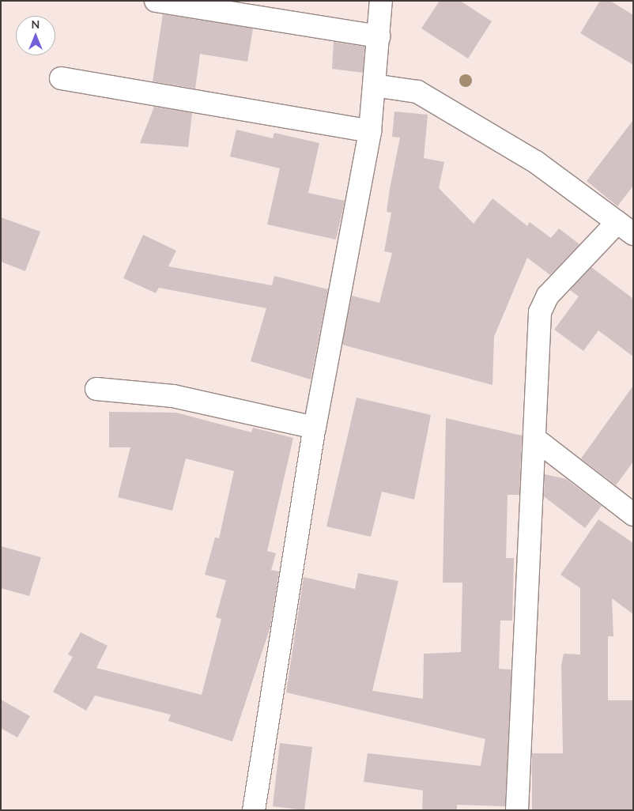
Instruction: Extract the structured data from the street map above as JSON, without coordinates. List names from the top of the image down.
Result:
{
  "north": "top"
}
